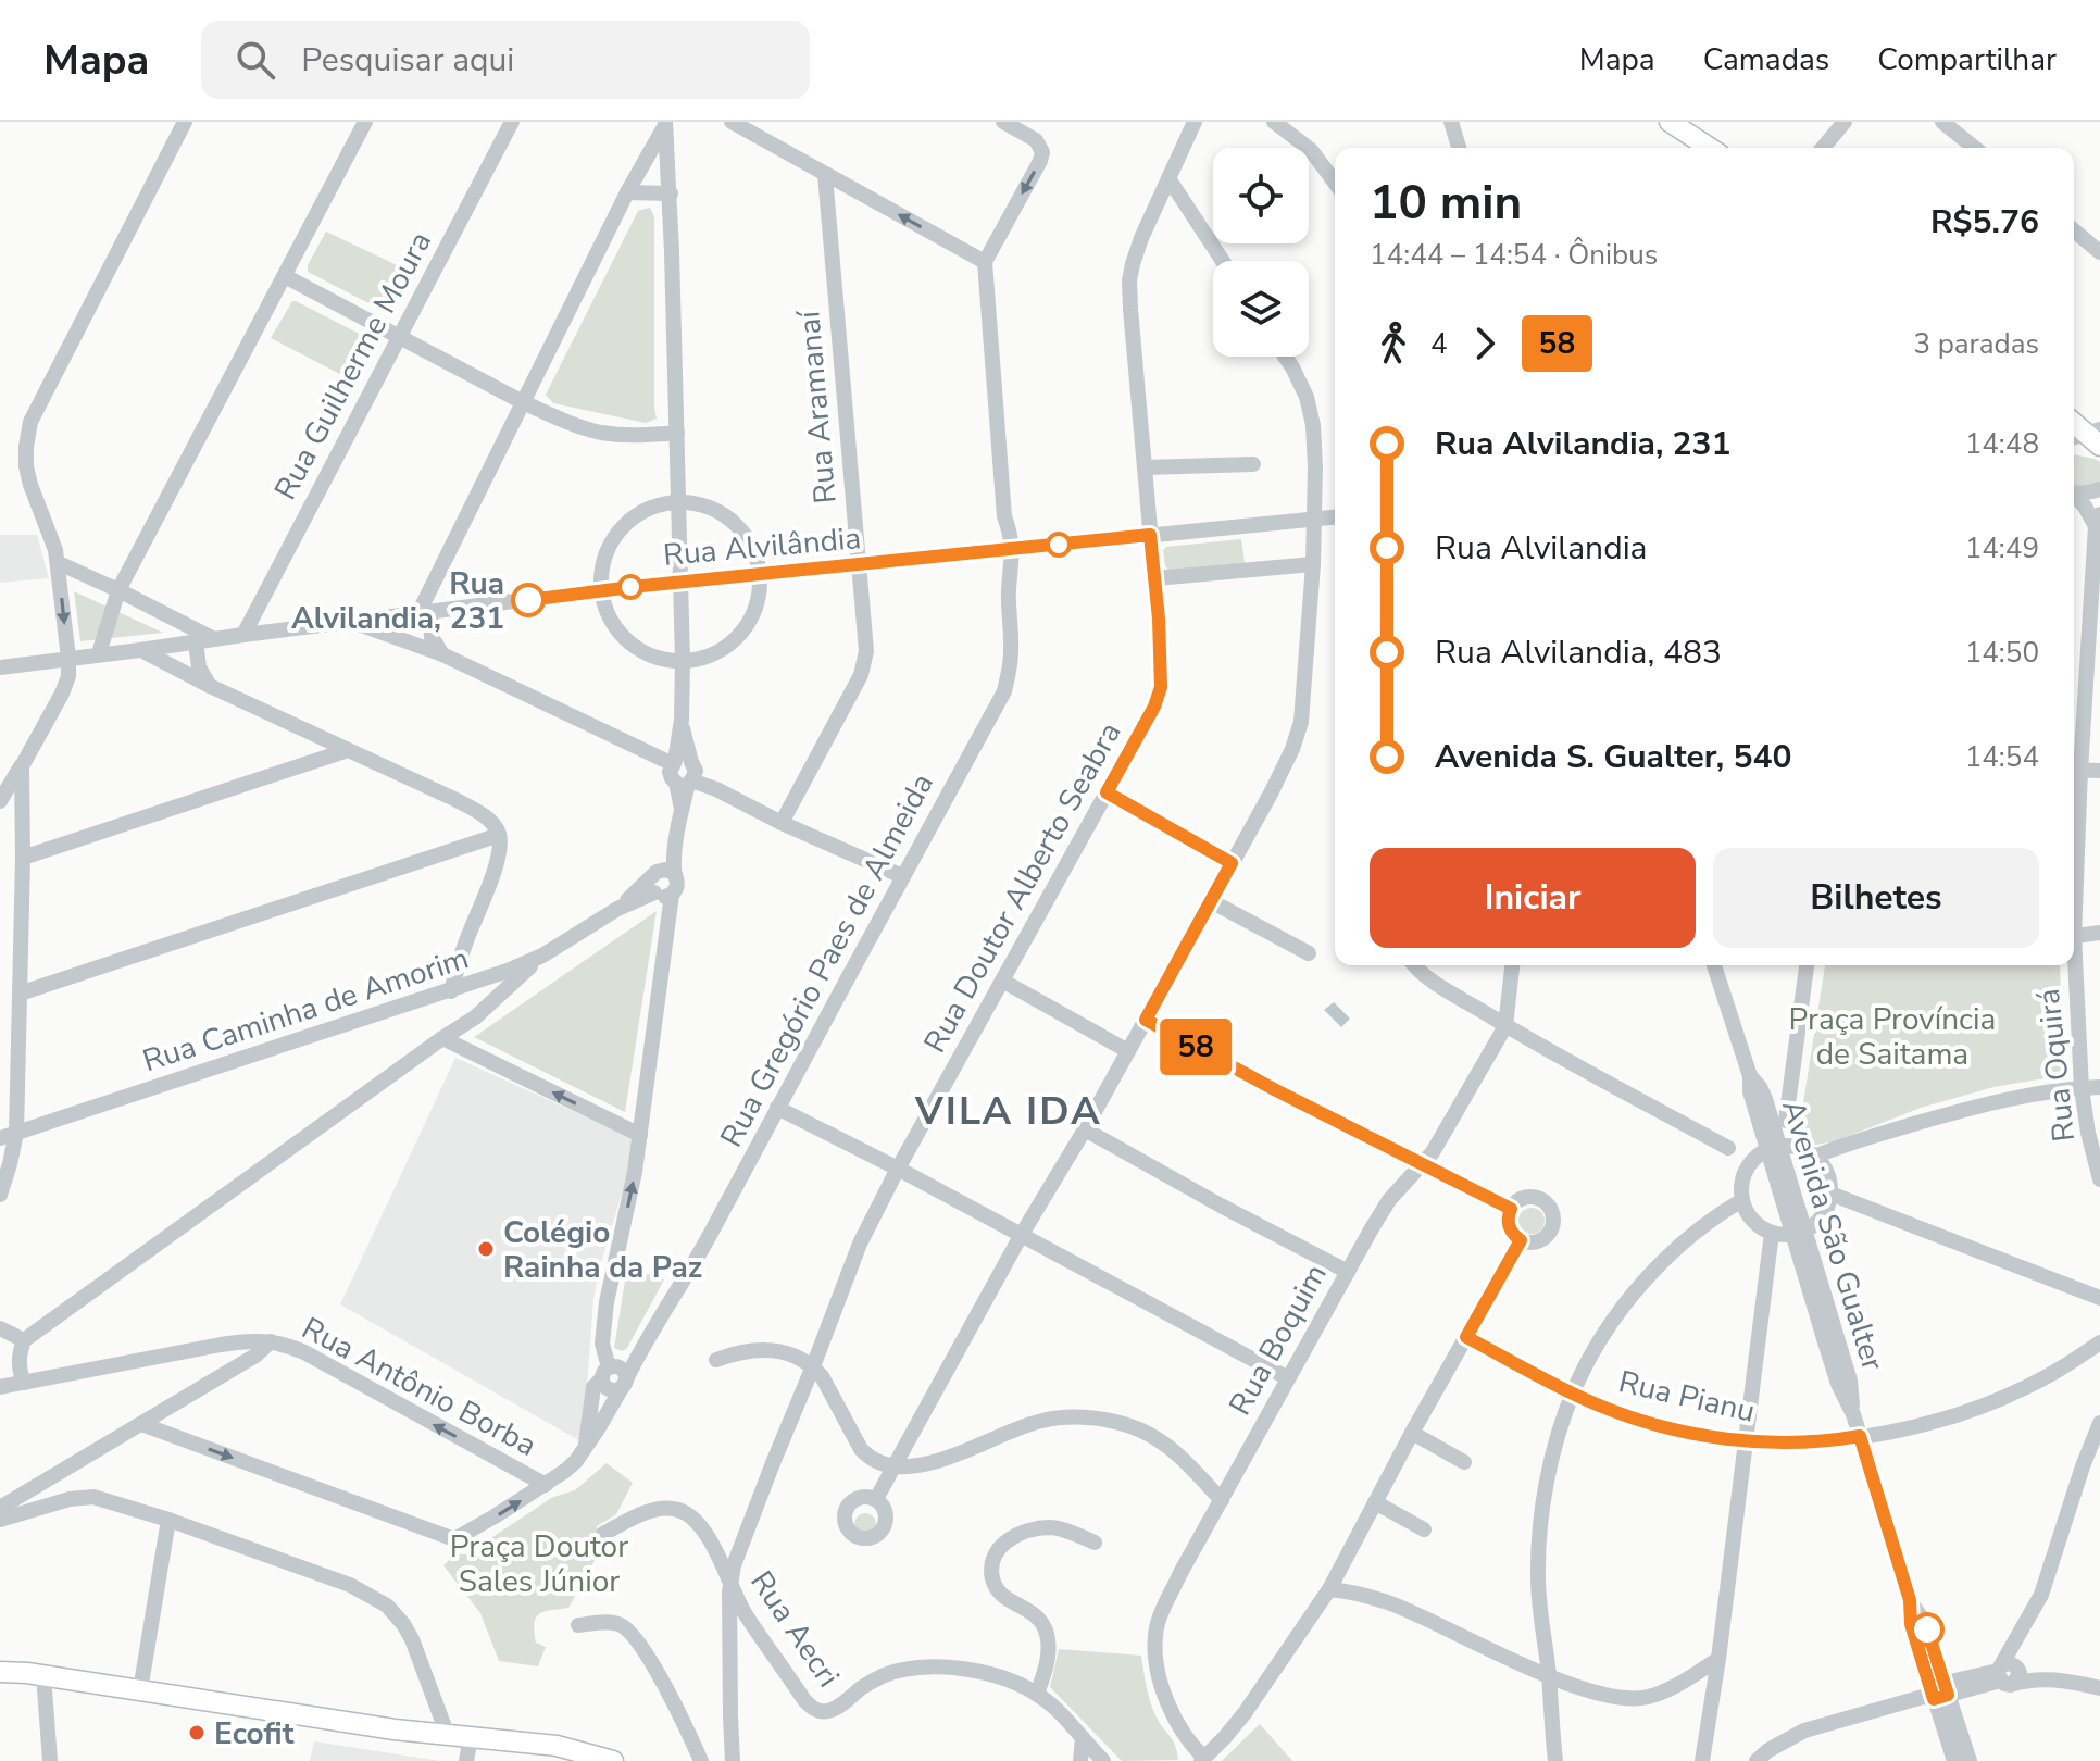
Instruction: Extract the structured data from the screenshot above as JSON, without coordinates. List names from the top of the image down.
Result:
{
  "streets": {
    "street": [
      "Rua Guilherme Moura",
      "Rua Aramanaí",
      "Rua Alvilândia",
      "Rua Doutor Alberto Seabra",
      "Rua Gregório Paes de Almeida",
      "Rua Caminha de Amorim",
      "Rua Oquirá",
      "Avenida São Gualter",
      "Rua Boquim",
      "Rua Antônio Borba",
      "Rua Pianu",
      "Rua Aecri"
    ]
  },
  "crossings": [
    ["Rua Guilherme Moura", "Rua Alvilândia"],
    ["Rua Aramanaí", "Rua Alvilândia"],
    ["Rua Alvilândia", "Rua Doutor Alberto Seabra"],
    ["Rua Alvilândia", "Rua Gregório Paes de Almeida"],
    ["Rua Alvilândia", "Rua Caminha de Amorim"],
    ["Rua Doutor Alberto Seabra", "Rua Aecri"],
    ["Rua Gregório Paes de Almeida", "Rua Antônio Borba"],
    ["Avenida São Gualter", "Rua Pianu"]
  ],
  "one_way": ["Rua Antônio Borba"],
  "districts": ["VILA IDA"],
  "parks": ["Praça Província de Saitama", "Praça Doutor Sales Júnior"],
  "places": ["Rua Alvilandia, 231", "Colégio Rainha da Paz", "Ecofit"],
  "lines": ["bus line 58"],
  "page": {
    "header": "Mapa",
    "search": "Pesquisar aqui",
    "nav": ["Mapa", "Camadas", "Compartilhar"],
    "on_map": "58",
    "heading": ["10 min", "14:44 – 14:54 · Ônibus", "R$5.76"],
    "legs": ["4", "58", "3 paradas"],
    "list": [
      {
        "name": "Rua Alvilandia, 231",
        "value": "14:48"
      },
      {
        "name": "Rua Alvilandia",
        "value": "14:49"
      },
      {
        "name": "Rua Alvilandia, 483",
        "value": "14:50"
      },
      {
        "name": "Avenida S. Gualter, 540",
        "value": "14:54"
      }
    ],
    "buttons": ["Iniciar", "Bilhetes"]
  }
}
